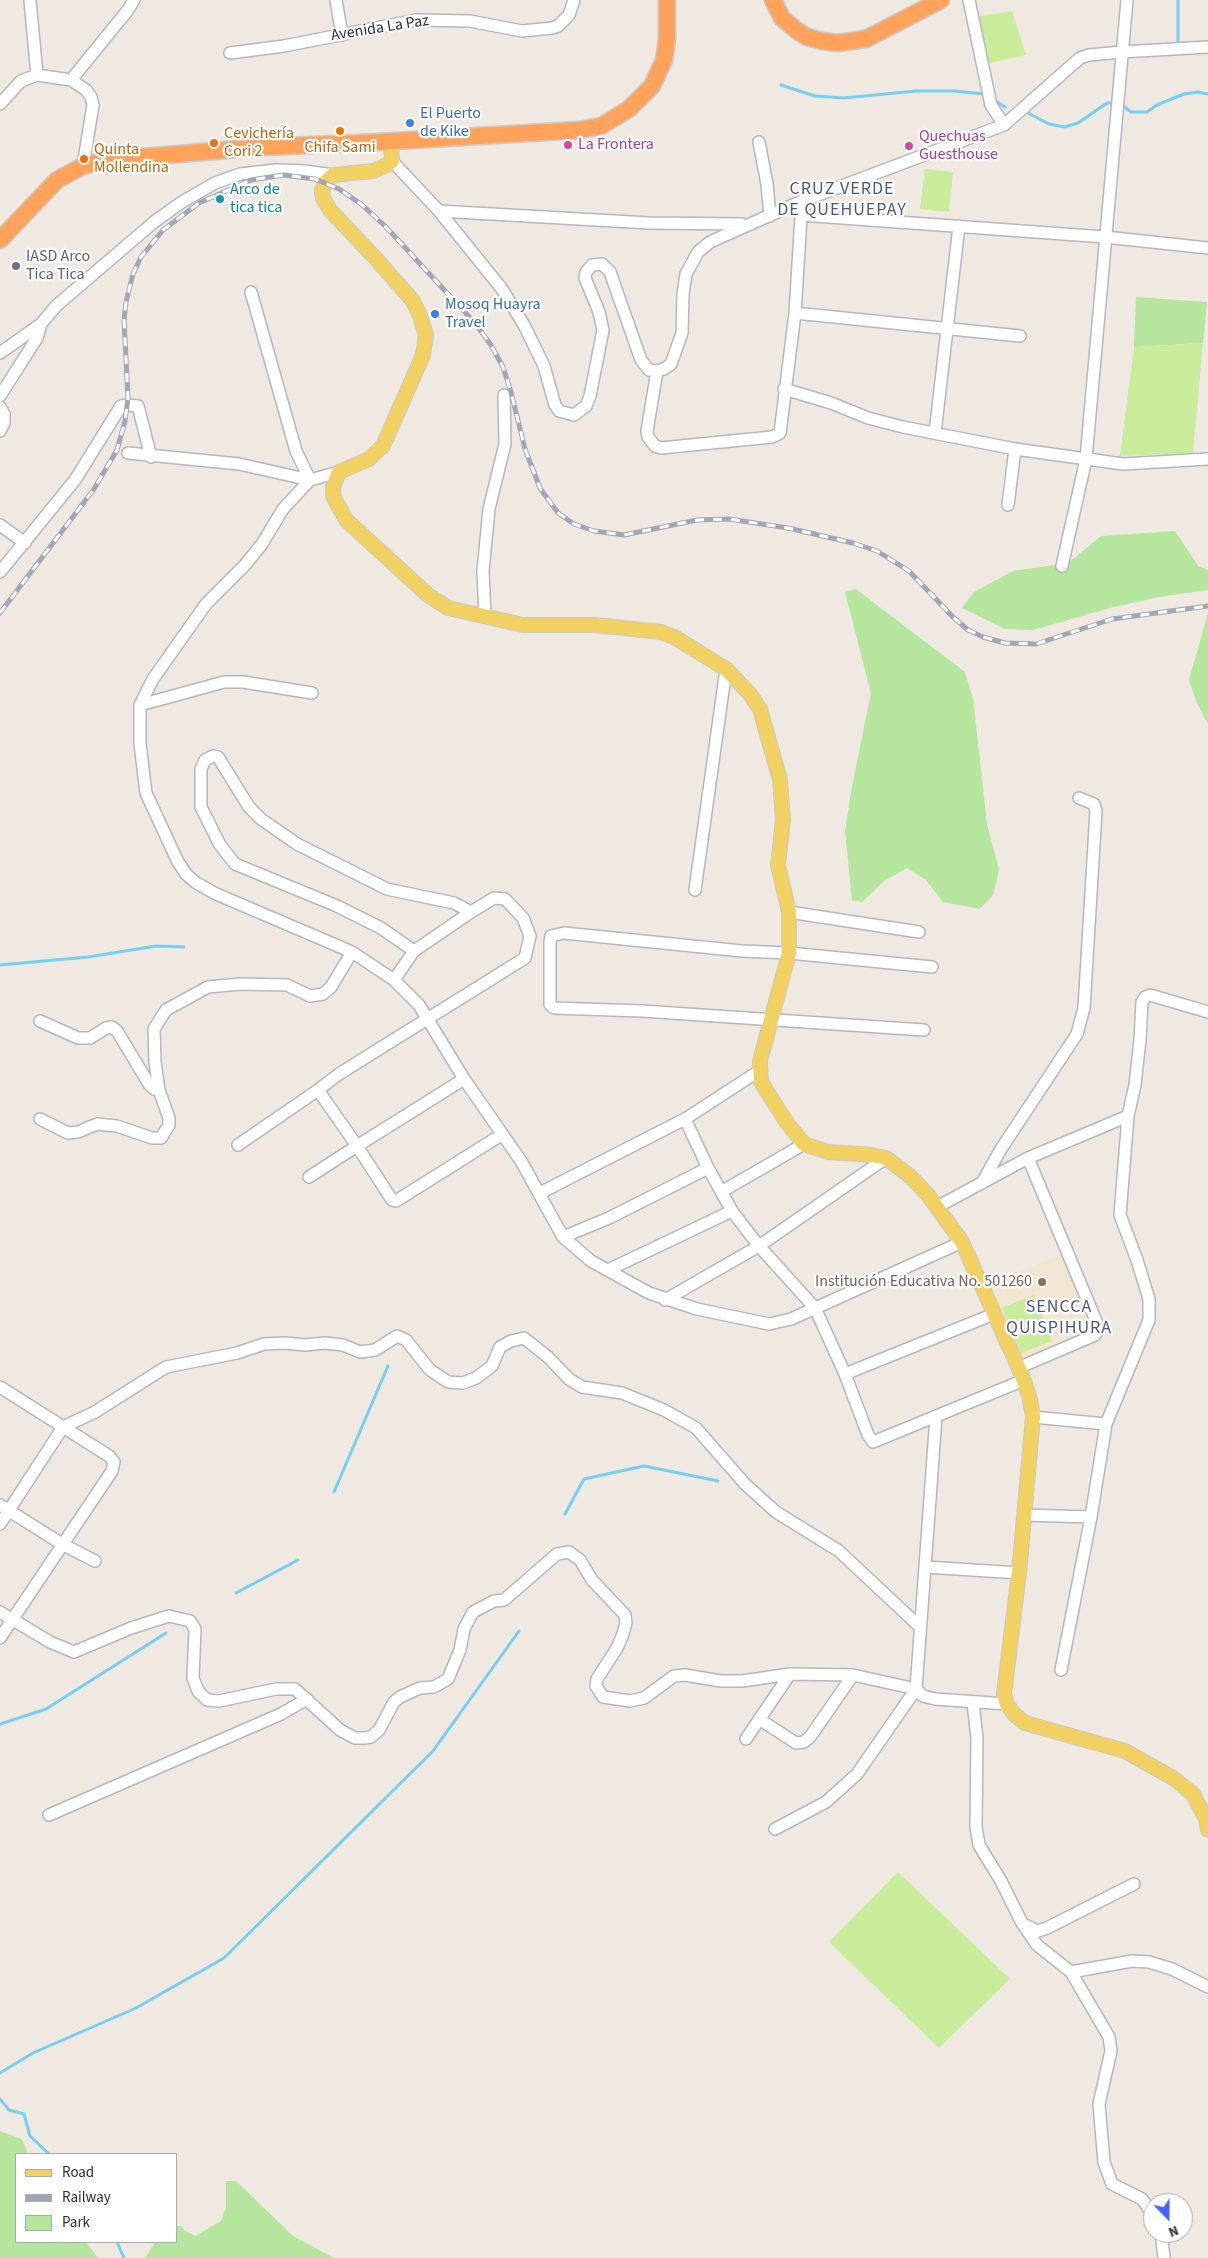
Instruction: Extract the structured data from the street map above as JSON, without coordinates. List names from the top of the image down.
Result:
{
  "streets": {
    "street": ["Avenida La Paz"]
  },
  "districts": ["CRUZ VERDE DE QUEHUEPAY", "SENCCA QUISPIHURA"],
  "places": [
    "El Puerto de Kike",
    "Chifa Sami",
    "Cevichería Cori 2",
    "La Frontera",
    "Quechuas Guesthouse",
    "Quinta Mollendina",
    "Arco de tica tica",
    "IASD Arco Tica Tica",
    "Mosoq Huayra Travel",
    "Institución Educativa No. 501260"
  ],
  "legend": ["Road", "Railway", "Park"],
  "north": "bottom"
}
